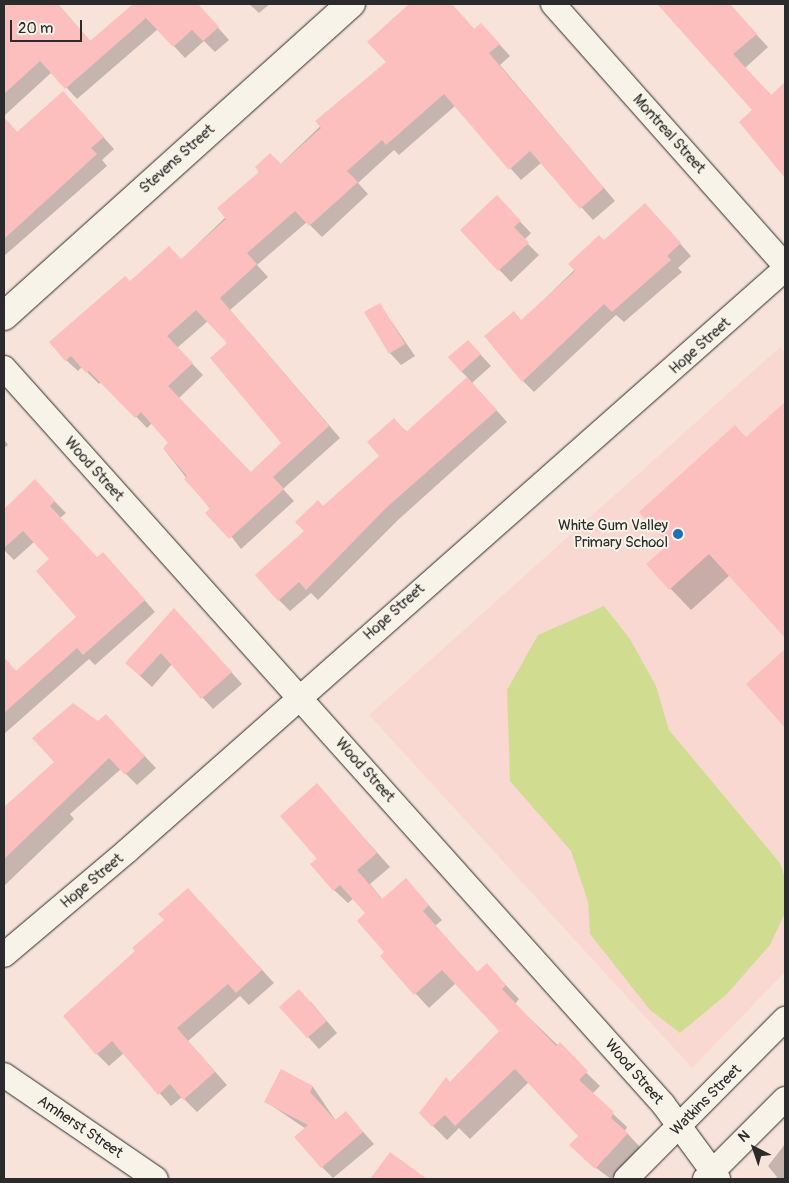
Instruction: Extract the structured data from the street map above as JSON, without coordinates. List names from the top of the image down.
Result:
{
  "streets": {
    "street": [
      "Montreal Street",
      "Stevens Street",
      "Hope Street",
      "Wood Street",
      "Watkins Street",
      "Amherst Street"
    ]
  },
  "crossings": [
    ["Hope Street", "Wood Street"],
    ["Wood Street", "Watkins Street"]
  ],
  "places": ["White Gum Valley Primary School"],
  "scale_bar": "20 m",
  "north": "top left"
}
